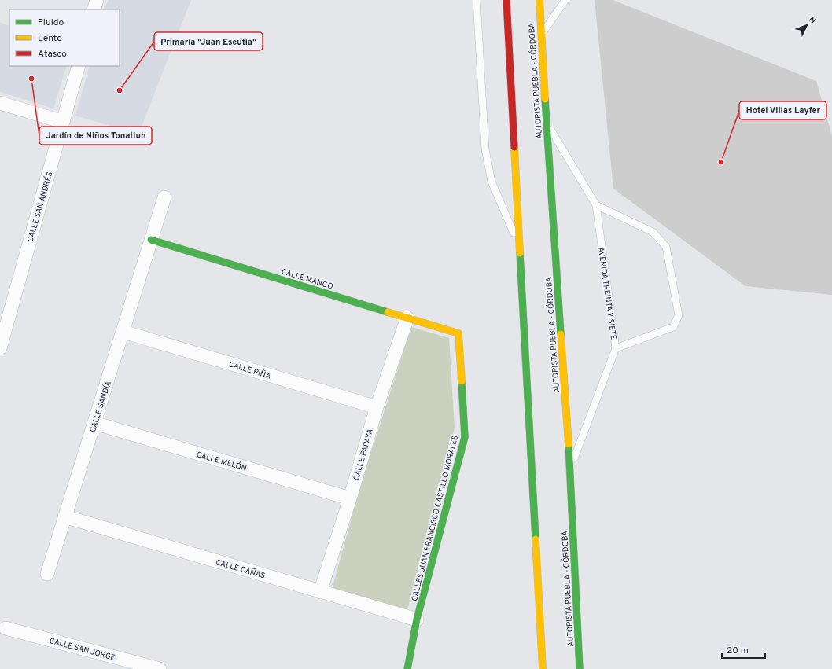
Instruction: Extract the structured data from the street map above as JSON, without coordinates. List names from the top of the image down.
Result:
{
  "streets": {
    "main road": ["AUTOPISTA PUEBLA - CÓRDOBA", "CALLE MANGO", "CALLES JUAN FRANCISCO CASTILLO MORALES"],
    "street": [
      "CALLE SAN ANDRÉS",
      "CALLE PIÑA",
      "CALLE SANDÍA",
      "CALLE PAPAYA",
      "CALLE MELÓN",
      "CALLE CAÑAS",
      "CALLE SAN JORGE"
    ],
    "lane": ["AVENIDA TREINTA Y SIETE"]
  },
  "crossings": [
    ["AUTOPISTA PUEBLA - CÓRDOBA", "AVENIDA TREINTA Y SIETE"],
    ["CALLE MANGO", "CALLE SANDÍA"],
    ["CALLE MANGO", "CALLE PAPAYA"],
    ["CALLE MANGO", "CALLES JUAN FRANCISCO CASTILLO MORALES"],
    ["CALLE PIÑA", "CALLE SANDÍA"],
    ["CALLE PIÑA", "CALLE PAPAYA"],
    ["CALLE SANDÍA", "CALLE MELÓN"],
    ["CALLE SANDÍA", "CALLE CAÑAS"],
    ["CALLE PAPAYA", "CALLE MELÓN"],
    ["CALLE PAPAYA", "CALLE CAÑAS"],
    ["CALLES JUAN FRANCISCO CASTILLO MORALES", "CALLE CAÑAS"]
  ],
  "places": ["Jardín de Niños Tonatiuh", "Primaria \"Juan Escutia\"", "Hotel Villas Layfer"],
  "legend": ["Fluido", "Lento", "Atasco"],
  "scale_bar": "20 m",
  "north": "top right"
}
